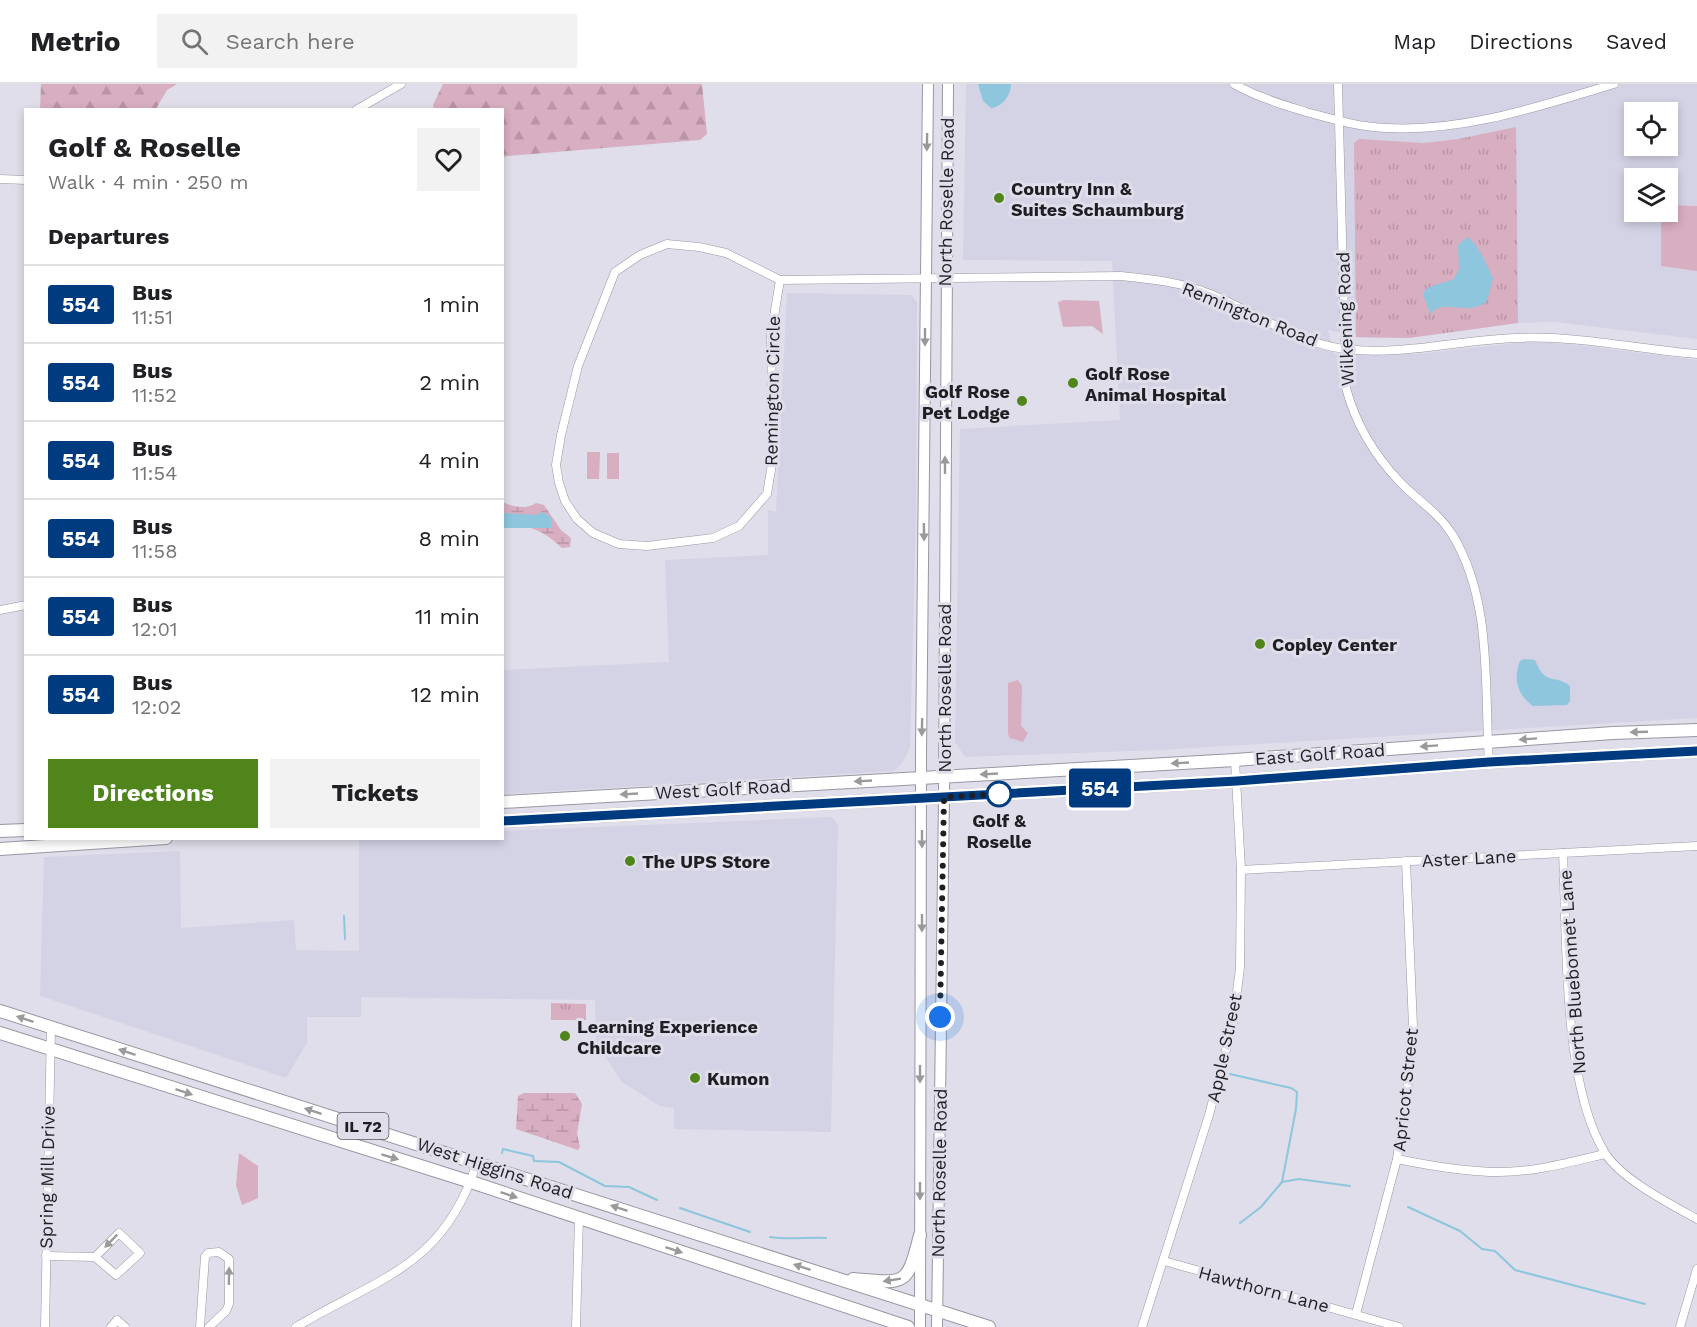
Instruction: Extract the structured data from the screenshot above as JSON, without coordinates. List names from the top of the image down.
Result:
{
  "streets": {
    "main road": [
      "North Roselle Road",
      "East Golf Road",
      "West Golf Road",
      "IL 72",
      "West Higgins Road"
    ],
    "street": [
      "Remington Road",
      "Wilkening Road",
      "Remington Circle",
      "Aster Lane",
      "North Bluebonnet Lane",
      "Apple Street",
      "Apricot Street",
      "Spring Mill Drive",
      "Hawthorn Lane"
    ]
  },
  "crossings": [
    ["North Roselle Road", "Remington Road"],
    ["North Roselle Road", "Remington Circle"],
    ["North Roselle Road", "East Golf Road"],
    ["North Roselle Road", "West Golf Road"],
    ["North Roselle Road", "West Higgins Road"],
    ["Remington Road", "Wilkening Road"],
    ["Remington Road", "Remington Circle"],
    ["Wilkening Road", "East Golf Road"],
    ["East Golf Road", "West Golf Road"],
    ["East Golf Road", "Apple Street"],
    ["Aster Lane", "North Bluebonnet Lane"],
    ["Aster Lane", "Apple Street"],
    ["Aster Lane", "Apricot Street"],
    ["Apple Street", "Hawthorn Lane"],
    ["Apricot Street", "Hawthorn Lane"],
    ["West Higgins Road", "Spring Mill Drive"]
  ],
  "places": [
    "Country Inn & Suites Schaumburg",
    "Golf Rose Animal Hospital",
    "Golf Rose Pet Lodge",
    "Copley Center",
    "Golf & Roselle",
    "The UPS Store",
    "Learning Experience Childcare",
    "Kumon"
  ],
  "lines": ["bus line 554"],
  "page": {
    "header": "Metrio",
    "search": "Search here",
    "nav": ["Map", "Directions", "Saved"],
    "on_map": "554",
    "heading": [
      ["Golf & Roselle", "Walk · 4 min · 250 m"],
      "Departures"
    ],
    "list": [
      {
        "mark": "554",
        "name": "Bus",
        "note": "11:51",
        "value": "1 min"
      },
      {
        "mark": "554",
        "name": "Bus",
        "note": "11:52",
        "value": "2 min"
      },
      {
        "mark": "554",
        "name": "Bus",
        "note": "11:54",
        "value": "4 min"
      },
      {
        "mark": "554",
        "name": "Bus",
        "note": "11:58",
        "value": "8 min"
      },
      {
        "mark": "554",
        "name": "Bus",
        "note": "12:01",
        "value": "11 min"
      },
      {
        "mark": "554",
        "name": "Bus",
        "note": "12:02",
        "value": "12 min"
      }
    ],
    "buttons": ["Directions", "Tickets"]
  }
}
